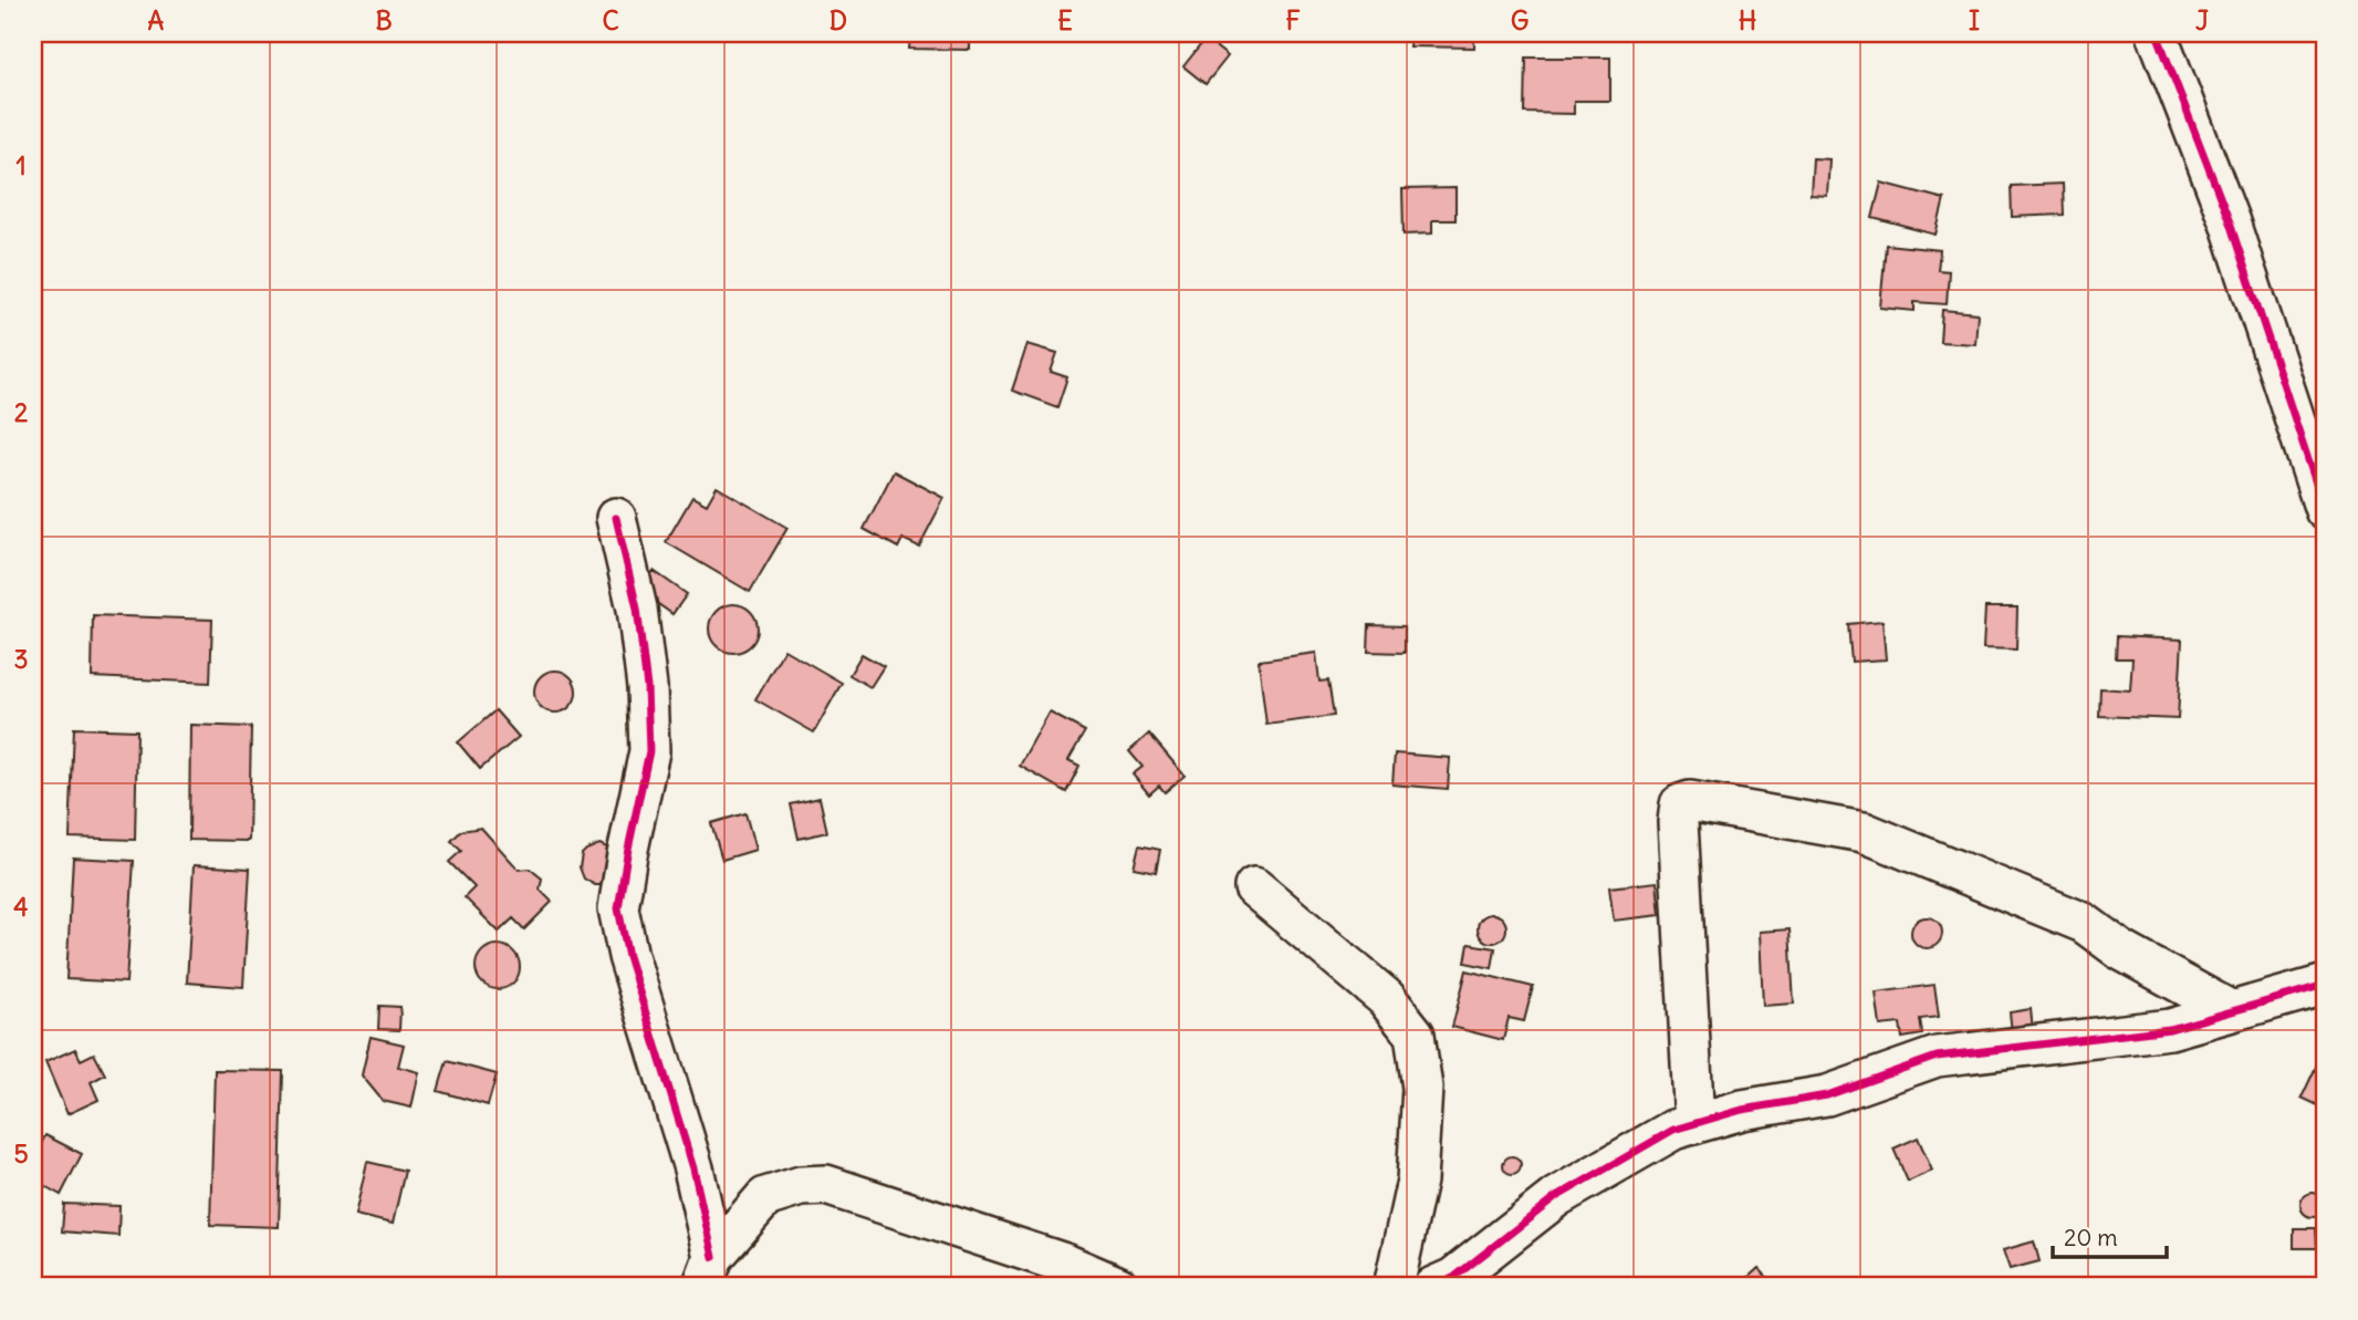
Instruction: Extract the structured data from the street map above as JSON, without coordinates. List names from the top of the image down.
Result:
{
  "scale_bar": "20 m",
  "grid": {
    "columns": [
      "A",
      "B",
      "C",
      "D",
      "E",
      "F",
      "G",
      "H",
      "I",
      "J"
    ],
    "rows": [
      "1",
      "2",
      "3",
      "4",
      "5"
    ]
  }
}
